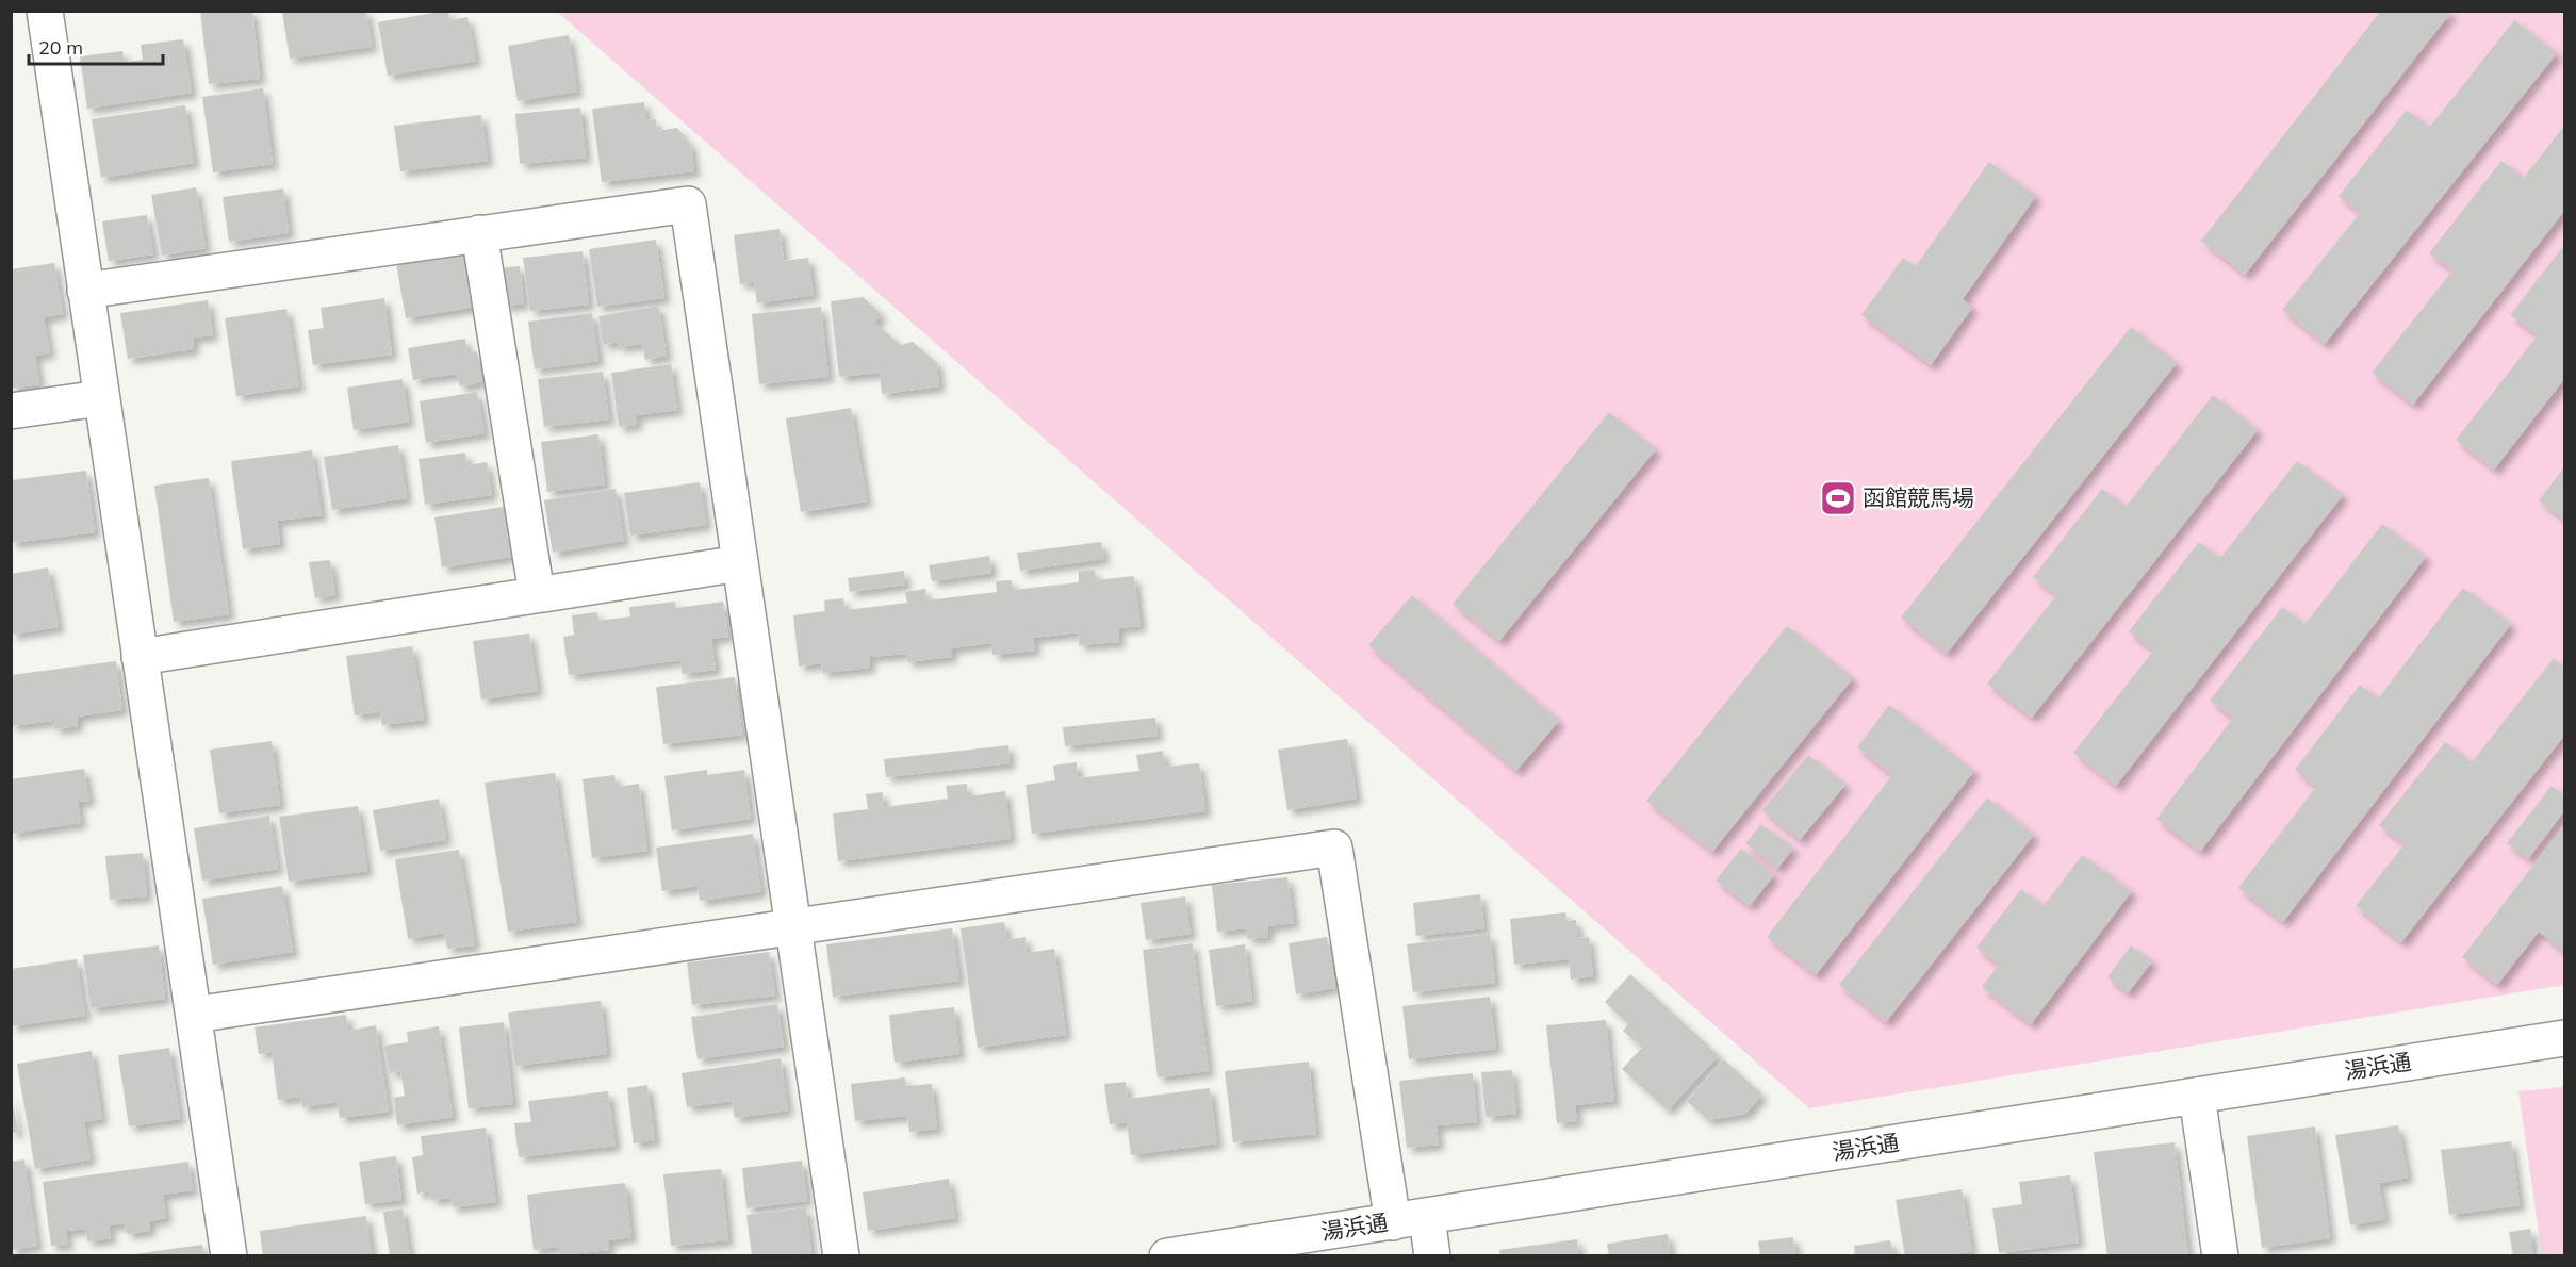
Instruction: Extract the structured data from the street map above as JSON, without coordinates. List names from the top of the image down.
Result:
{
  "streets": {
    "street": ["湯浜通"]
  },
  "places": {
    "sports": ["函館競馬場"]
  },
  "scale_bar": "20 m"
}
